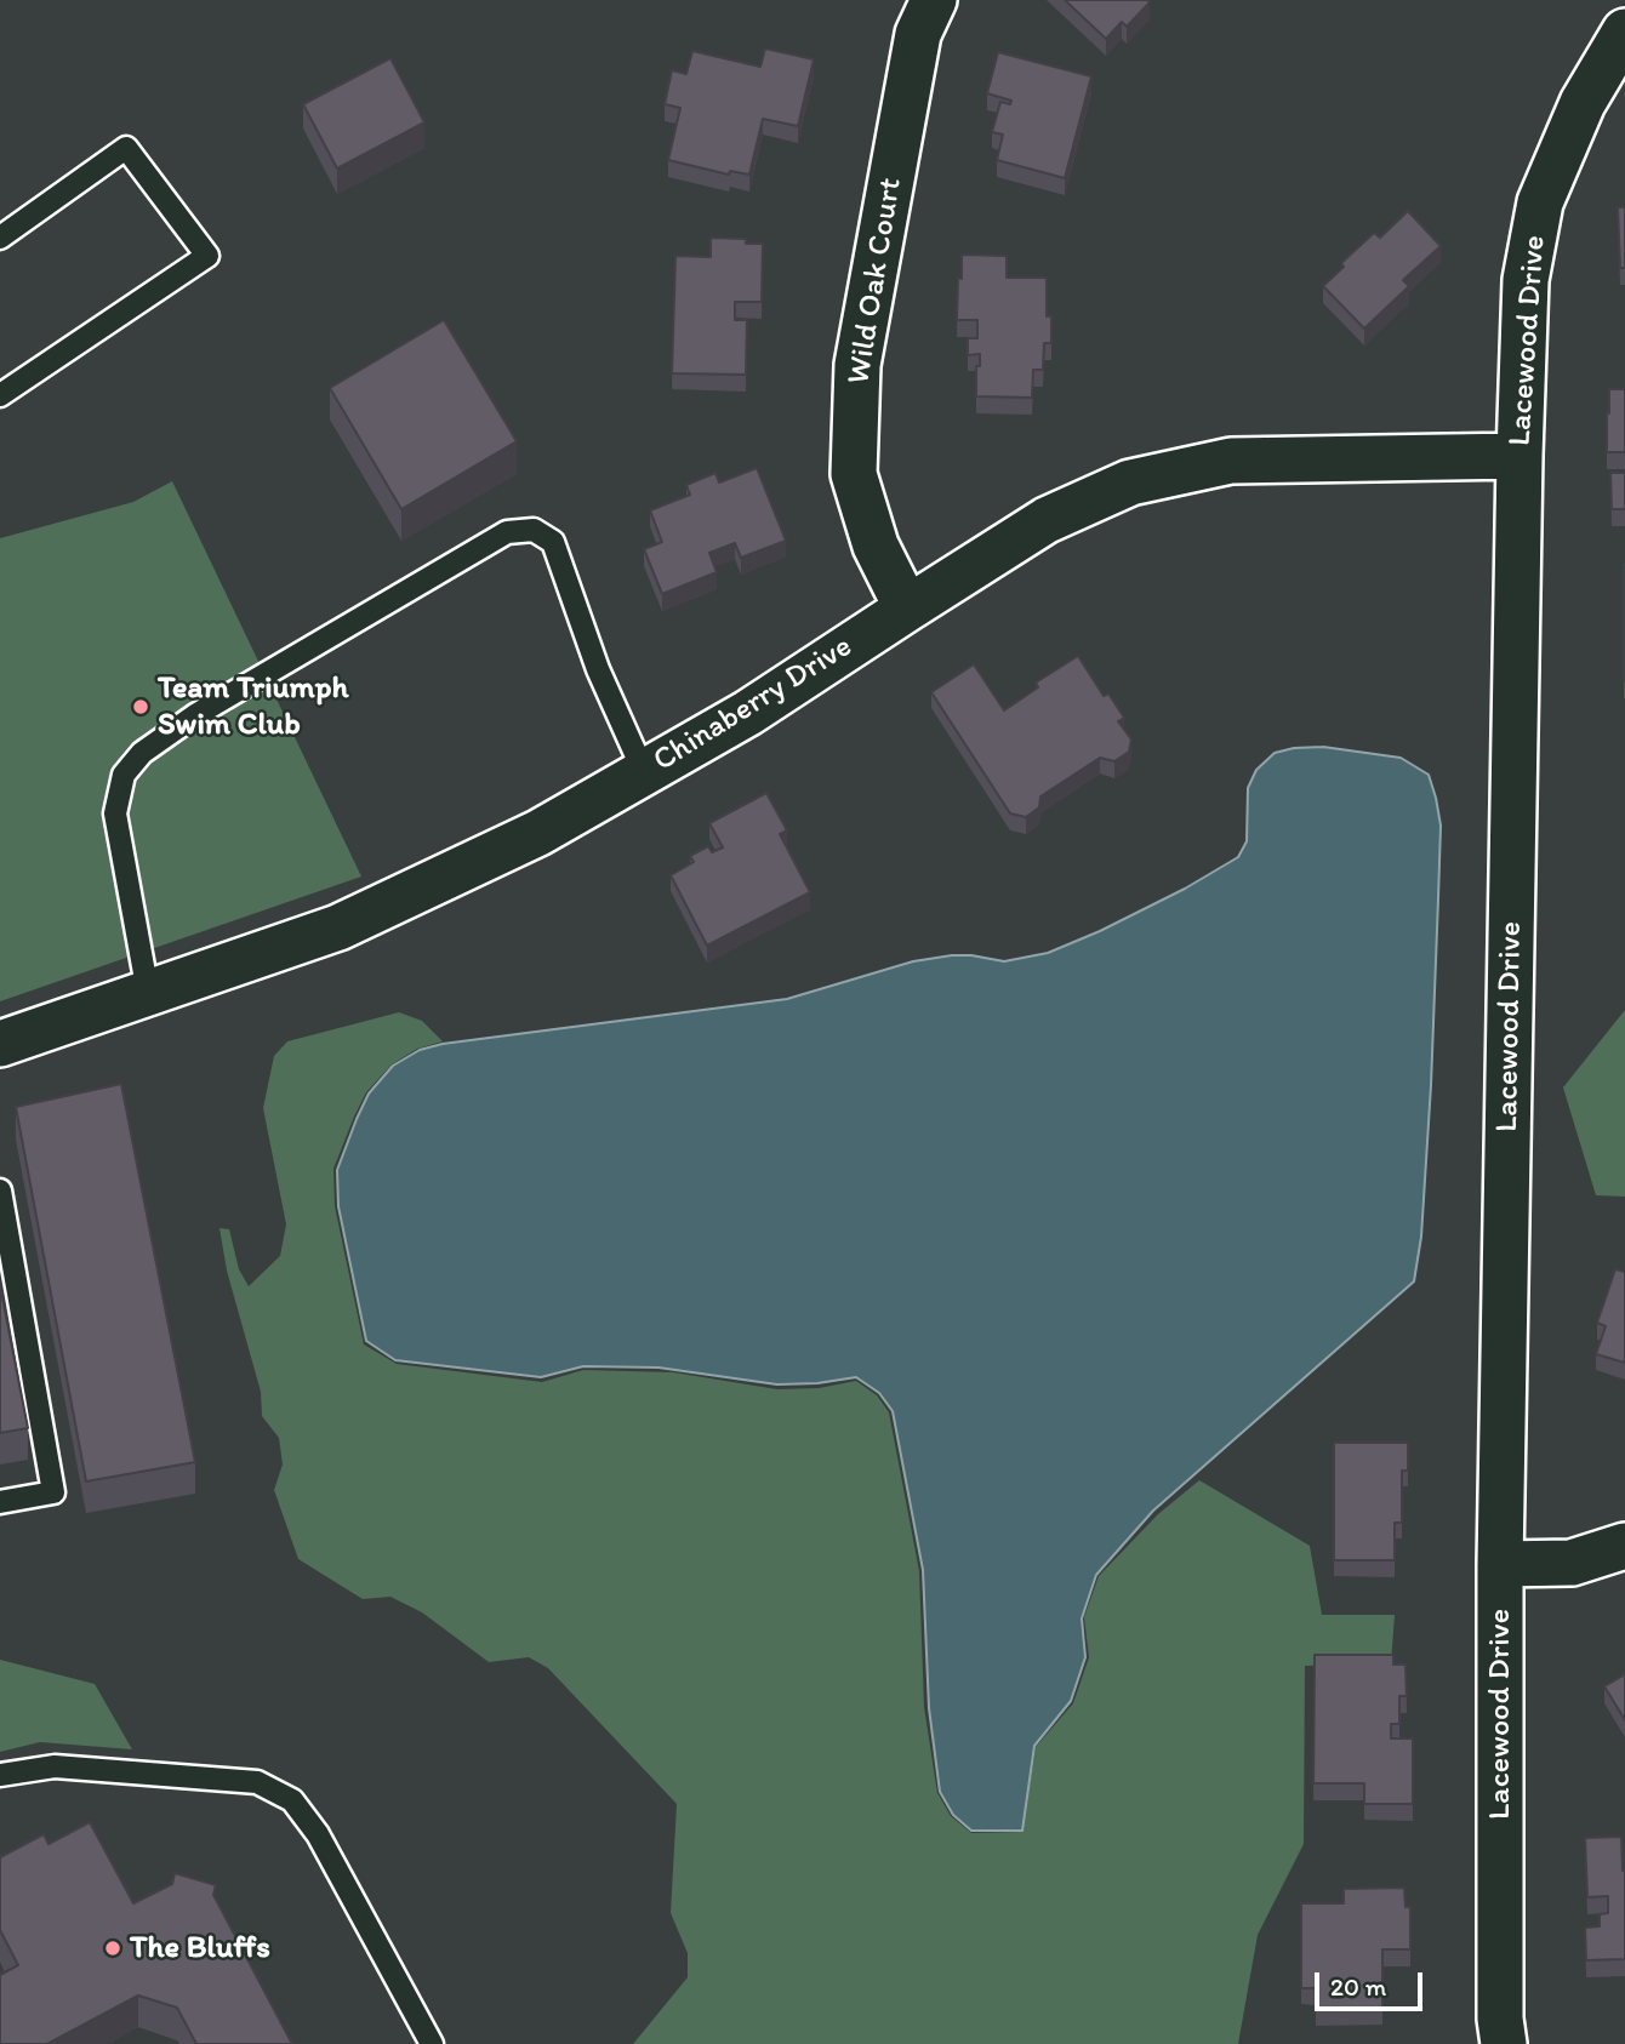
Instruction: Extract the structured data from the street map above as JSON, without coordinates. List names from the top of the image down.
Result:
{
  "streets": {
    "street": ["Wild Oak Court", "Lacewood Drive", "Chinaberry Drive"]
  },
  "crossings": [
    ["Wild Oak Court", "Chinaberry Drive"],
    ["Lacewood Drive", "Chinaberry Drive"]
  ],
  "places": ["Team Triumph Swim Club", "The Bluffs"],
  "scale_bar": "20 m"
}
